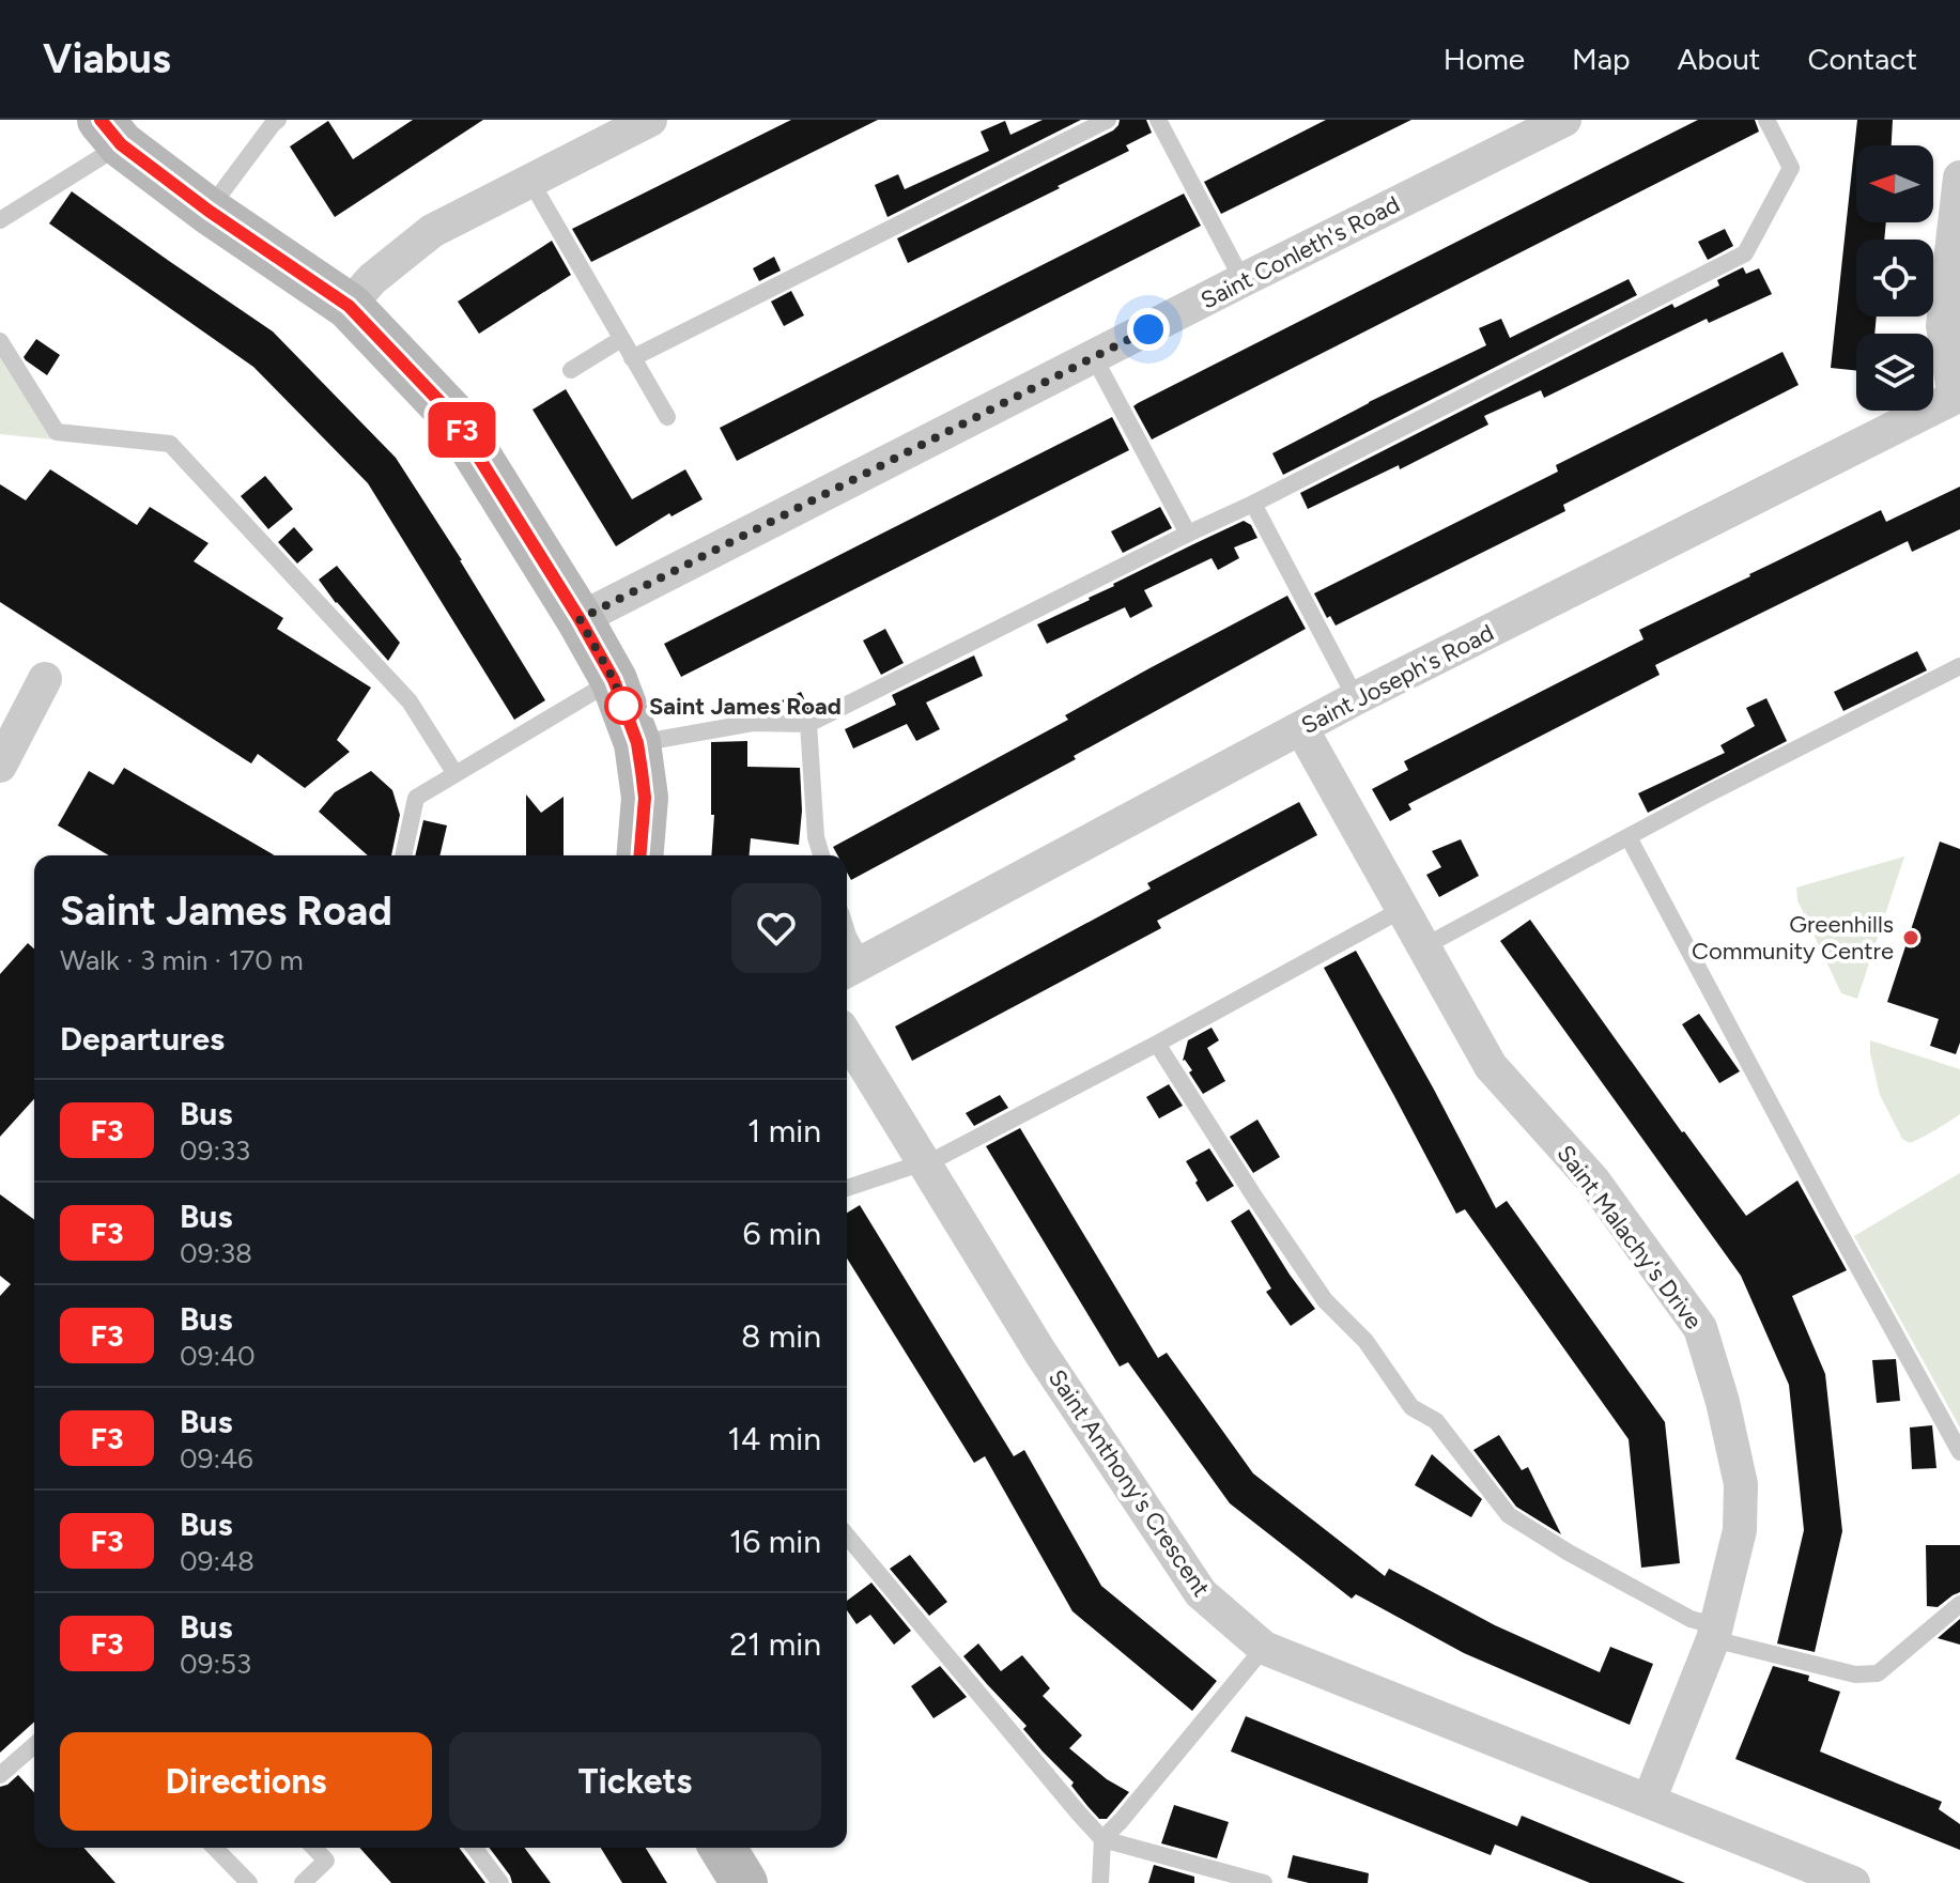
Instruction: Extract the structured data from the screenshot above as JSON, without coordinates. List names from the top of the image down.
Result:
{
  "streets": {
    "street": [
      "Saint Conleth's Road",
      "Saint Joseph's Road",
      "Saint Malachy's Drive",
      "Saint Anthony's Crescent"
    ]
  },
  "crossings": [
    ["Saint Joseph's Road", "Saint Malachy's Drive"],
    ["Saint Malachy's Drive", "Saint Anthony's Crescent"]
  ],
  "places": ["Saint James Road", "Greenhills Community Centre"],
  "lines": ["bus line F3"],
  "north": "left",
  "page": {
    "header": "Viabus",
    "nav": [
      "Home",
      "Map",
      "About",
      "Contact"
    ],
    "on_map": "F3",
    "heading": [
      ["Saint James Road", "Walk · 3 min · 170 m"],
      "Departures"
    ],
    "list": [
      {
        "mark": "F3",
        "name": "Bus",
        "note": "09:33",
        "value": "1 min"
      },
      {
        "mark": "F3",
        "name": "Bus",
        "note": "09:38",
        "value": "6 min"
      },
      {
        "mark": "F3",
        "name": "Bus",
        "note": "09:40",
        "value": "8 min"
      },
      {
        "mark": "F3",
        "name": "Bus",
        "note": "09:46",
        "value": "14 min"
      },
      {
        "mark": "F3",
        "name": "Bus",
        "note": "09:48",
        "value": "16 min"
      },
      {
        "mark": "F3",
        "name": "Bus",
        "note": "09:53",
        "value": "21 min"
      }
    ],
    "buttons": ["Directions", "Tickets"]
  }
}
